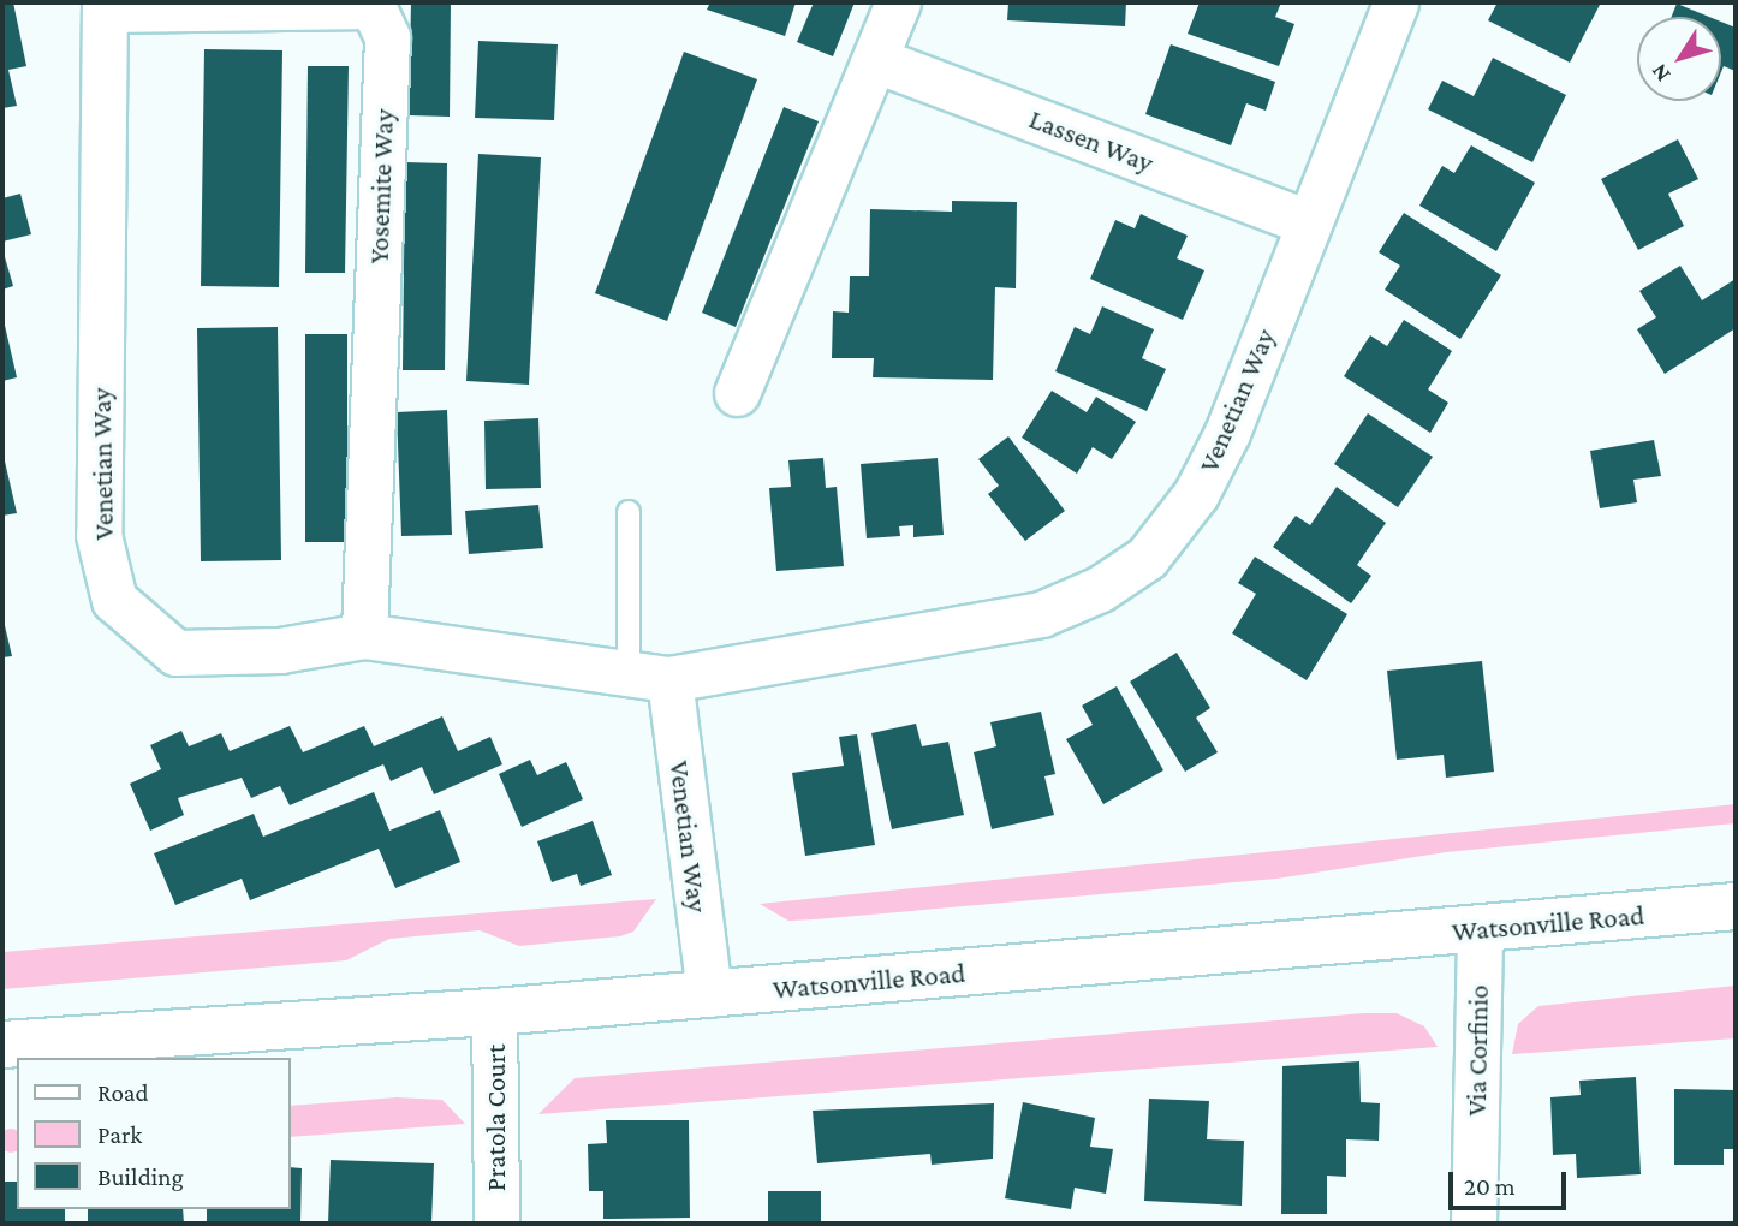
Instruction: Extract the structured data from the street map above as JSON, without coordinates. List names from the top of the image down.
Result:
{
  "streets": {
    "main road": ["Watsonville Road"],
    "street": [
      "Lassen Way",
      "Yosemite Way",
      "Venetian Way",
      "Via Corfinio",
      "Pratola Court"
    ]
  },
  "crossings": [
    ["Lassen Way", "Venetian Way"],
    ["Yosemite Way", "Venetian Way"],
    ["Venetian Way", "Watsonville Road"],
    ["Watsonville Road", "Via Corfinio"],
    ["Watsonville Road", "Pratola Court"]
  ],
  "legend": ["Road", "Park", "Building"],
  "scale_bar": "20 m",
  "north": "bottom left"
}
